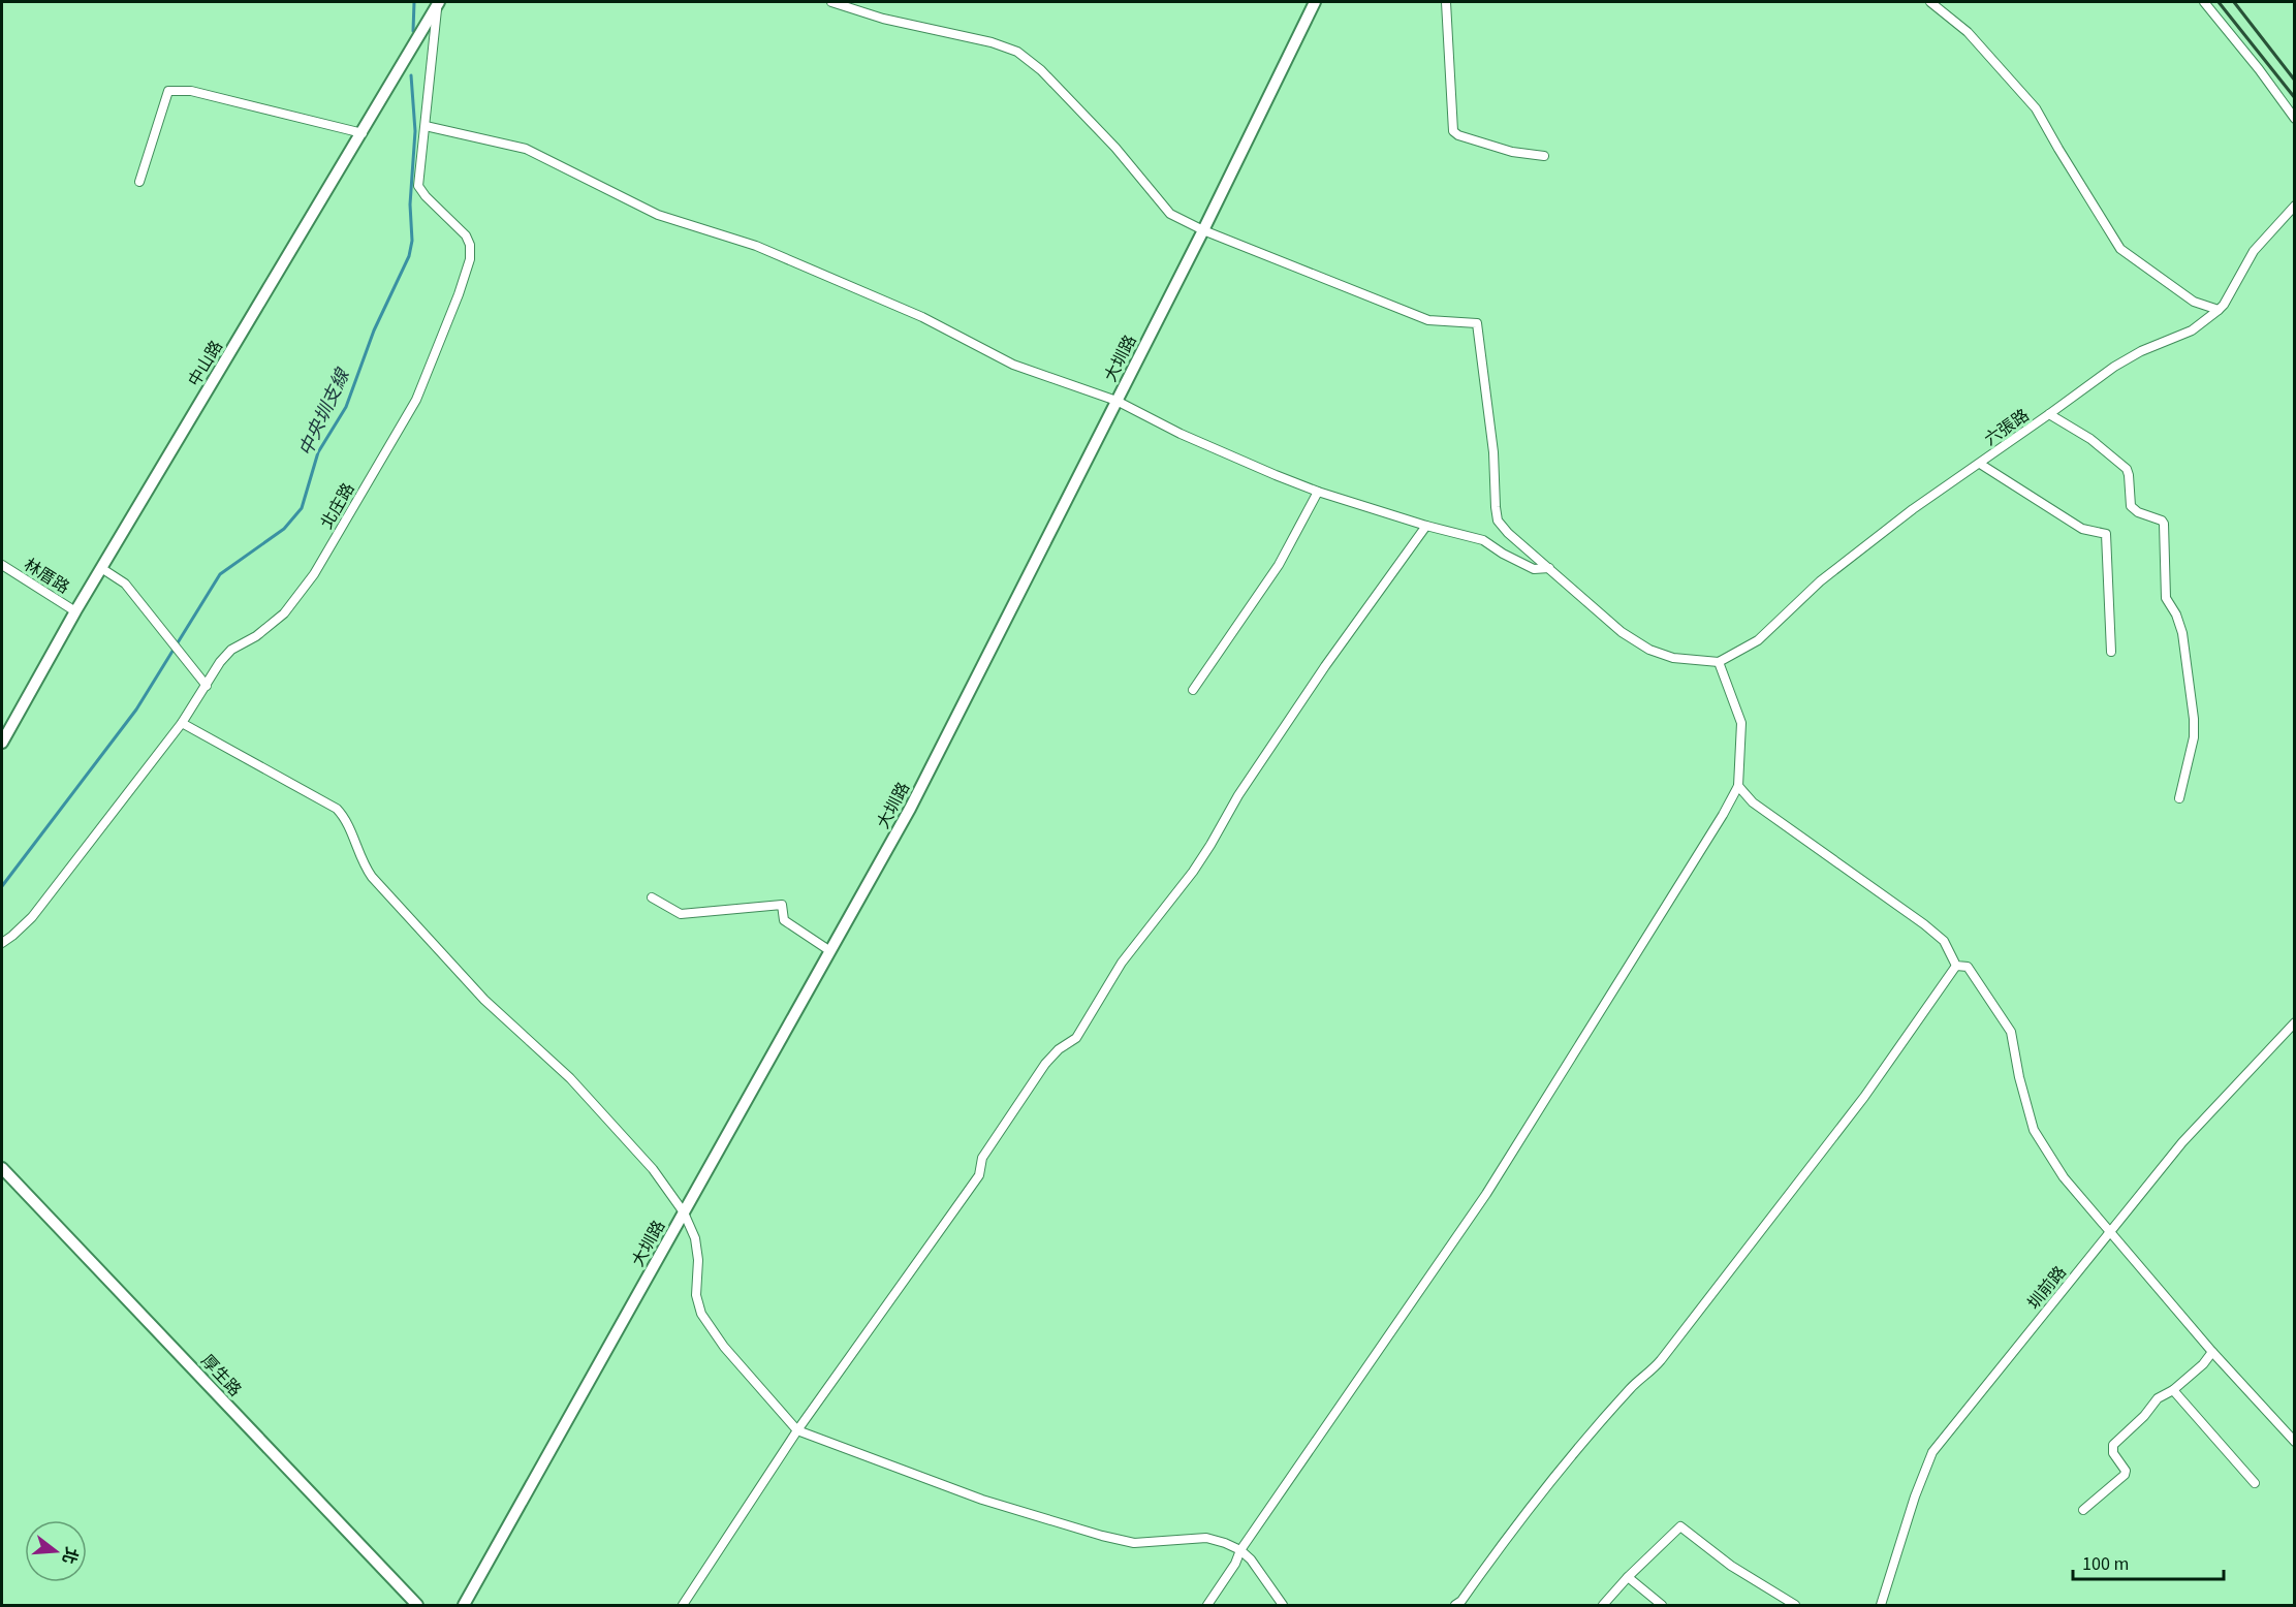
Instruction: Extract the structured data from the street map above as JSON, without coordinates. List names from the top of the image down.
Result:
{
  "streets": {
    "street": [
      "大圳路",
      "中山路",
      "六張路",
      "北庄路",
      "林厝路",
      "圳前路",
      "厚生路"
    ]
  },
  "crossings": [
    ["中山路", "北庄路"],
    ["中山路", "林厝路"]
  ],
  "water": ["中央圳支線"],
  "scale_bar": "100 m",
  "north": "right"
}
